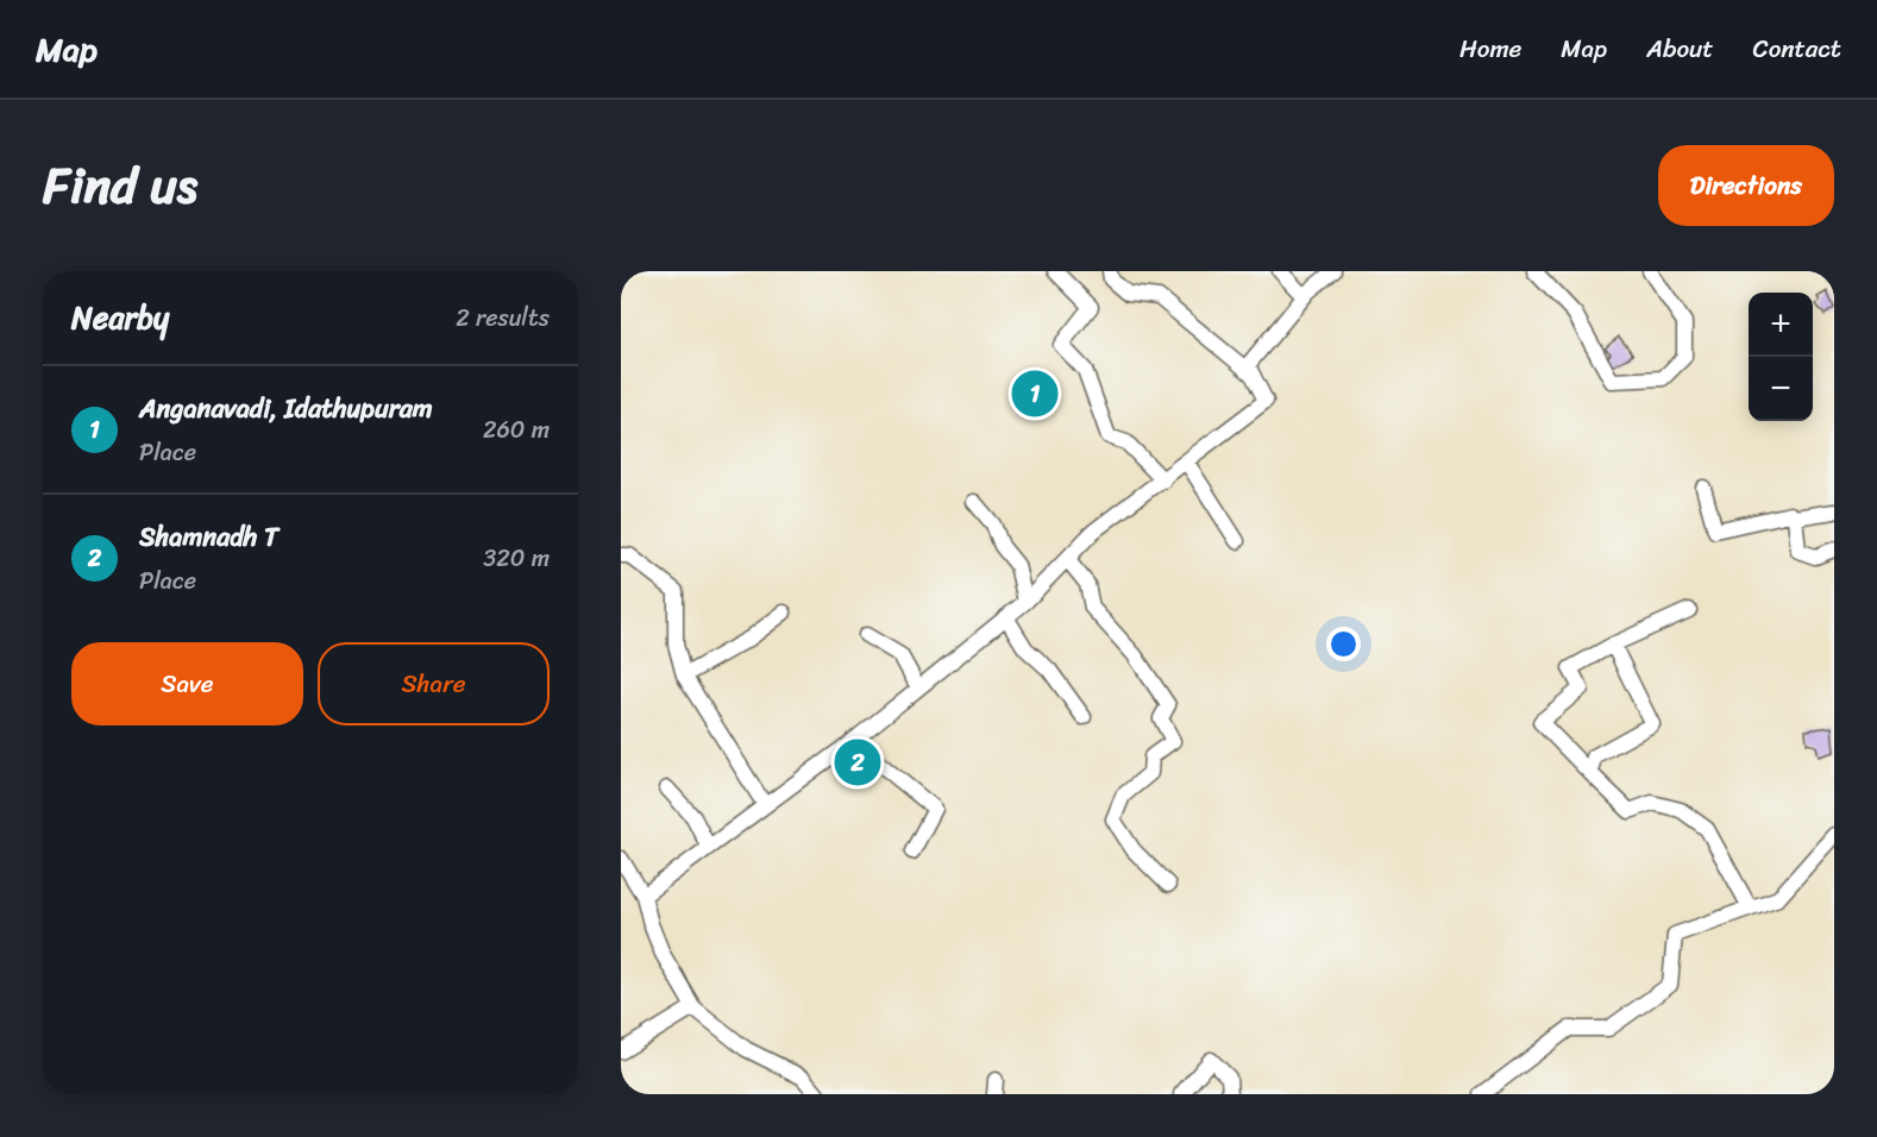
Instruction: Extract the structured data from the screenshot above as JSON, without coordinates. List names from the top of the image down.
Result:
{
  "page": {
    "header": "Map",
    "nav": [
      "Home",
      "Map",
      "About",
      "Contact"
    ],
    "title": "Find us",
    "buttons": [
      "Directions",
      ["Save", "Share"]
    ],
    "heading": ["Nearby", "2 results"],
    "map_buttons": ["+", "−"],
    "list": [
      {
        "mark": "1",
        "name": "Anganavadi, Idathupuram",
        "note": "Place",
        "value": "260 m"
      },
      {
        "mark": "2",
        "name": "Shamnadh T",
        "note": "Place",
        "value": "320 m"
      }
    ],
    "pins": ["1", "2"]
  }
}
